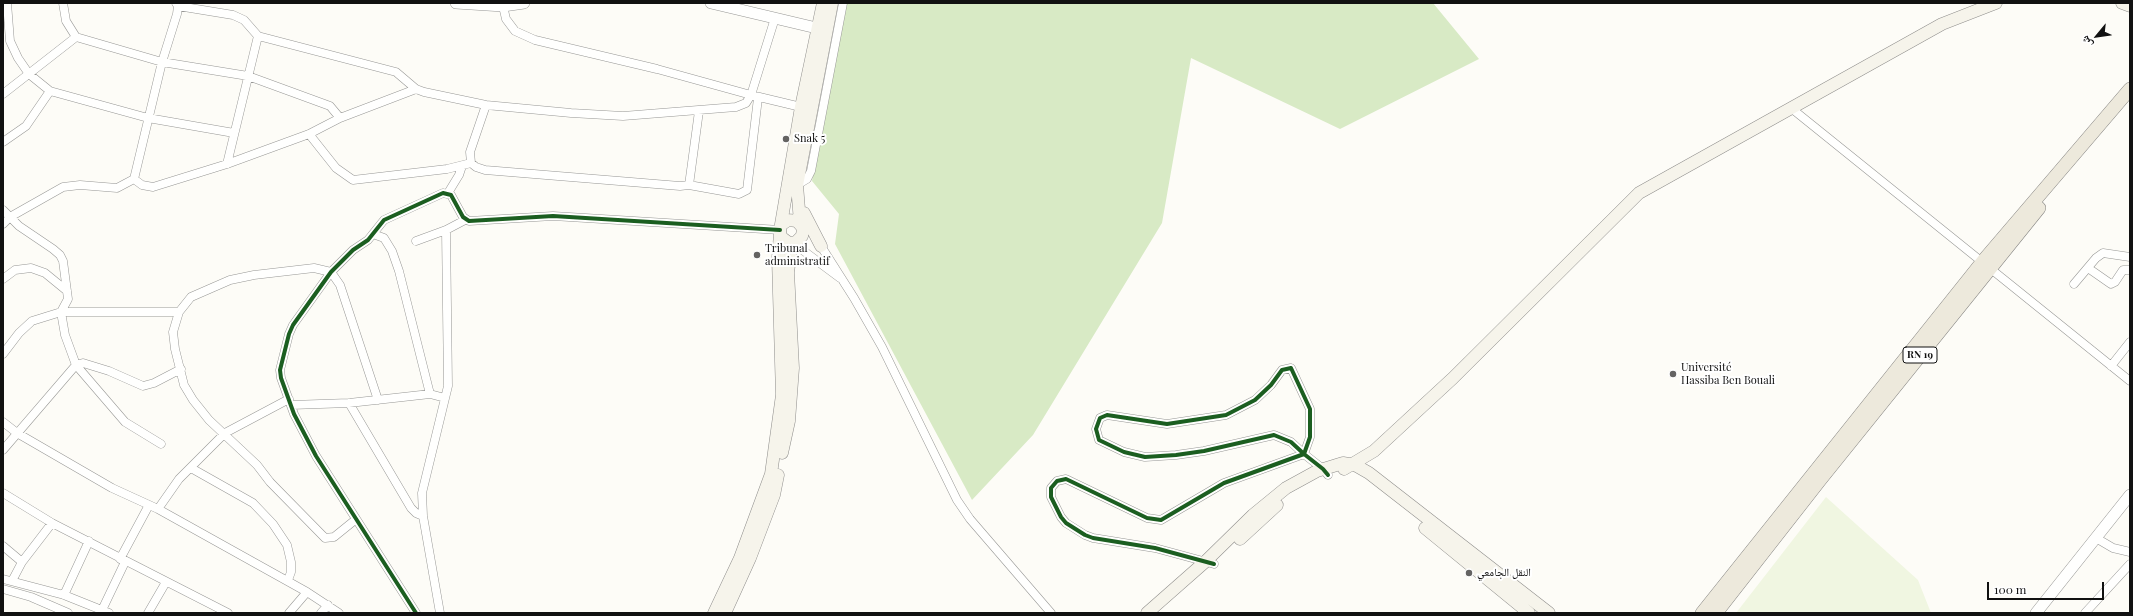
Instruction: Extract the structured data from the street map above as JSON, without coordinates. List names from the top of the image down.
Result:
{
  "streets": {
    "main road": ["RN 19"]
  },
  "places": [
    "Snak 5",
    "Tribunal administratif",
    "Université Hassiba Ben Bouali",
    "النقل الجامعي"
  ],
  "scale_bar": "100 m",
  "north": "bottom left"
}
